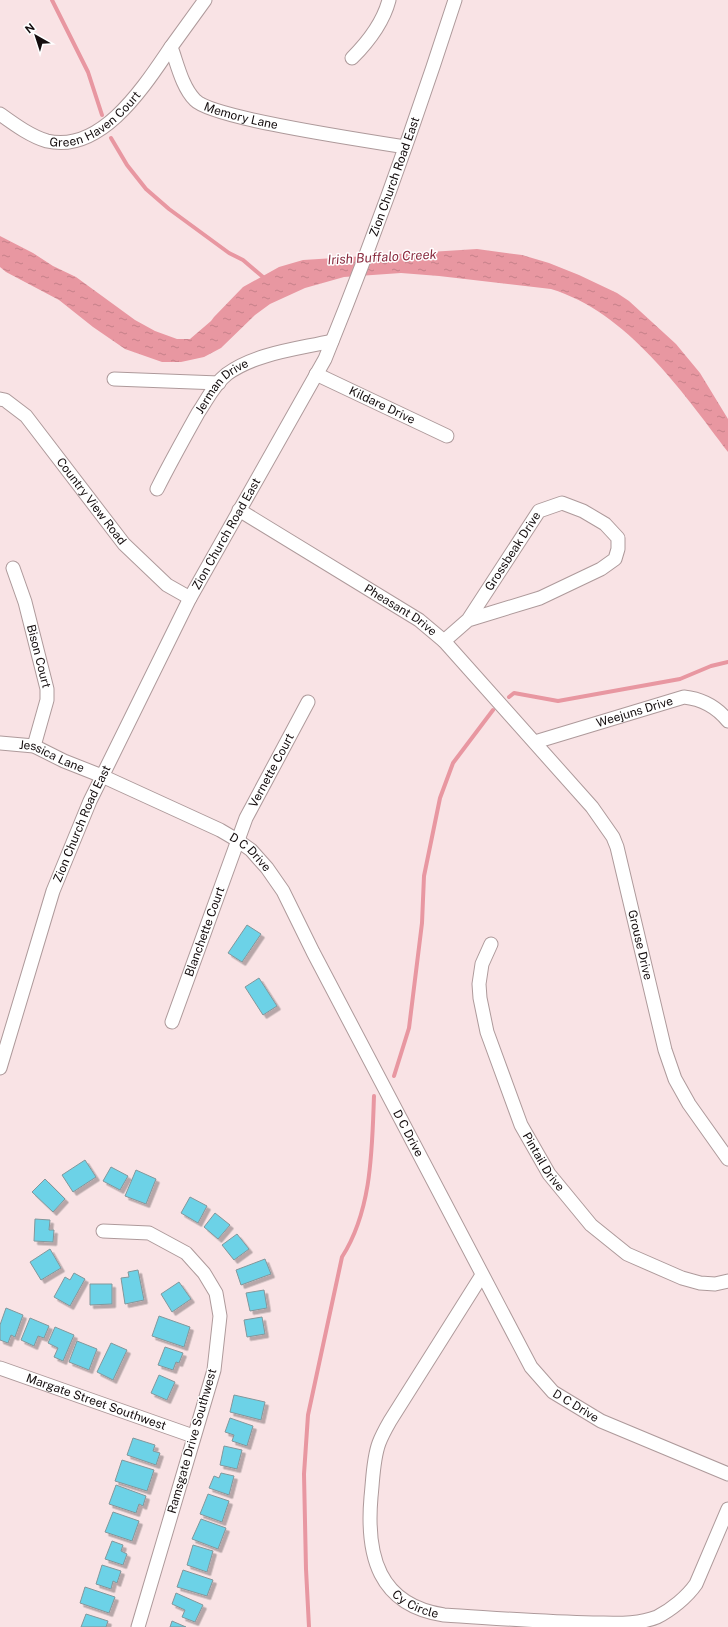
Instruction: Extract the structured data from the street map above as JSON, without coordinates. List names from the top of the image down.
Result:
{
  "streets": {
    "street": [
      "Green Haven Court",
      "Memory Lane",
      "Zion Church Road East",
      "Jerman Drive",
      "Kildare Drive",
      "Country View Road",
      "Grossbeak Drive",
      "Pheasant Drive",
      "Bison Court",
      "Weejuns Drive",
      "Jessica Lane",
      "Vernette Court",
      "D C Drive",
      "Blanchette Court",
      "Grouse Drive",
      "Pintail Drive",
      "Margate Street Southwest",
      "Ramsgate Drive Southwest",
      "Cy Circle"
    ]
  },
  "crossings": [
    ["Green Haven Court", "Memory Lane"],
    ["Memory Lane", "Zion Church Road East"],
    ["Zion Church Road East", "Jerman Drive"],
    ["Zion Church Road East", "Kildare Drive"],
    ["Zion Church Road East", "Country View Road"],
    ["Zion Church Road East", "Pheasant Drive"],
    ["Zion Church Road East", "Jessica Lane"],
    ["Zion Church Road East", "D C Drive"],
    ["Grossbeak Drive", "Pheasant Drive"],
    ["Pheasant Drive", "Weejuns Drive"],
    ["Pheasant Drive", "Grouse Drive"],
    ["Bison Court", "Jessica Lane"],
    ["Weejuns Drive", "Grouse Drive"],
    ["Jessica Lane", "D C Drive"],
    ["Vernette Court", "D C Drive"],
    ["Vernette Court", "Blanchette Court"],
    ["D C Drive", "Blanchette Court"],
    ["D C Drive", "Cy Circle"],
    ["Margate Street Southwest", "Ramsgate Drive Southwest"]
  ],
  "water": ["Irish Buffalo Creek"],
  "north": "top left"
}
